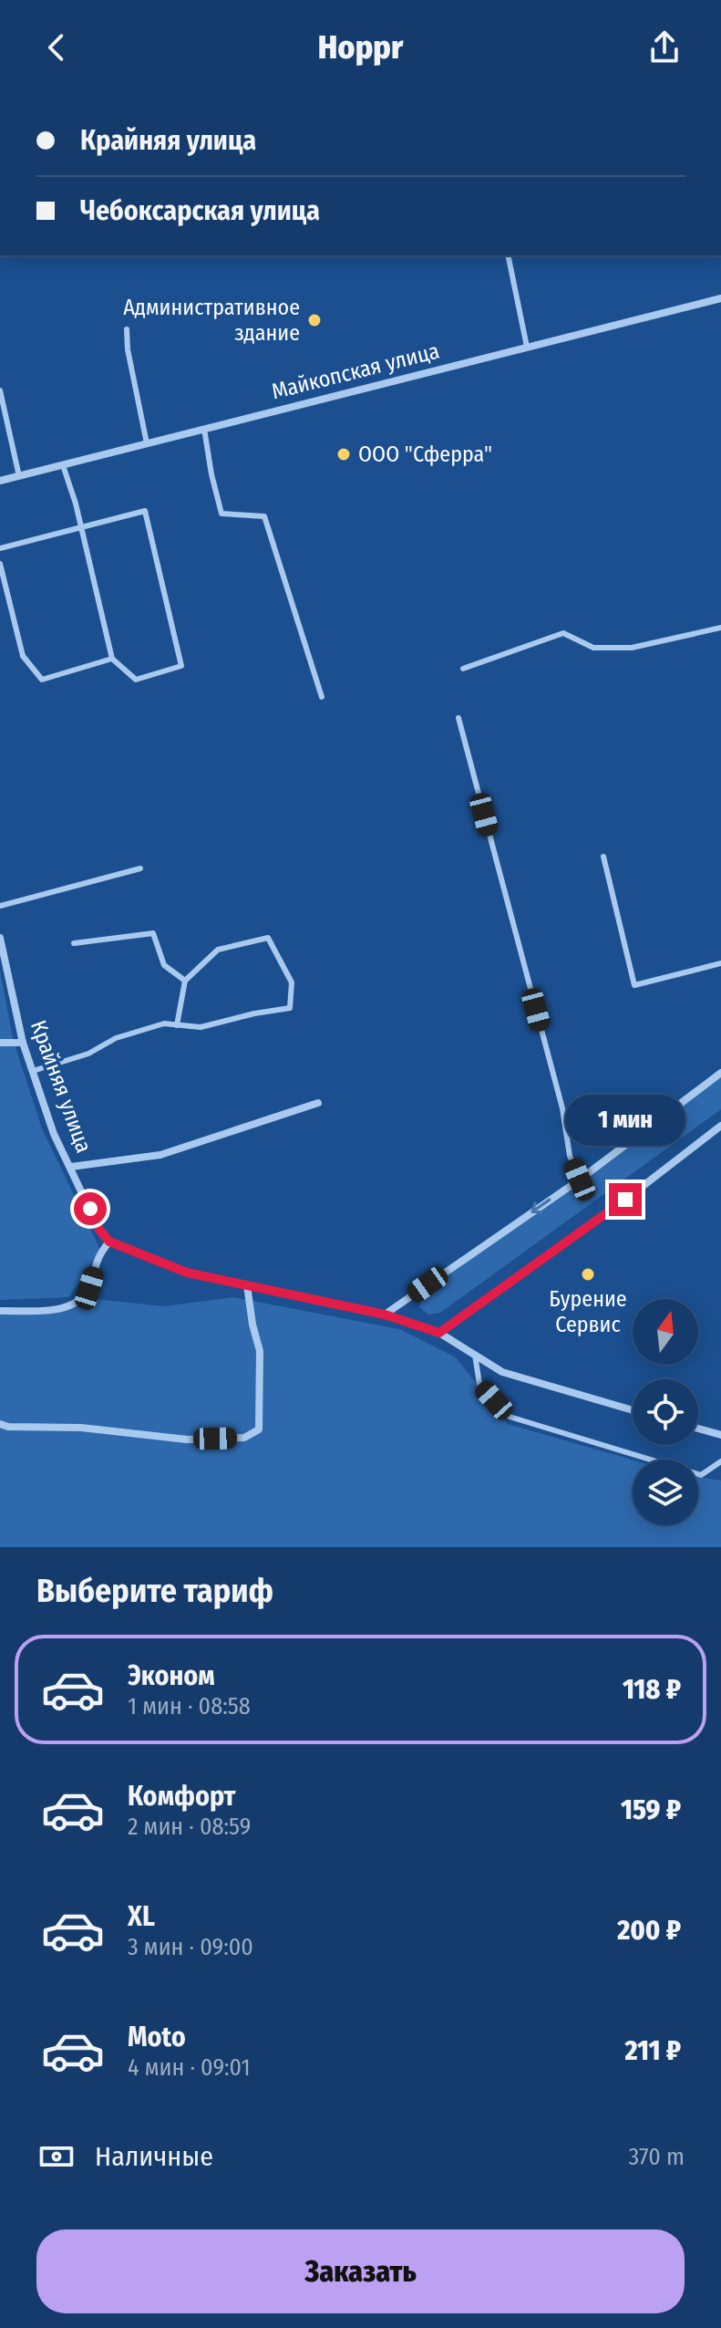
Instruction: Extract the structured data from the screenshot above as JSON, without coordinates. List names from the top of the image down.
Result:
{
  "streets": {
    "street": ["Майкопская улица", "Крайняя улица"]
  },
  "places": ["Административное здание", "ООО \"Сферра\"", "Бурение Сервис"],
  "north": "top",
  "page": {
    "header": "Hoppr",
    "banner": ["Крайняя улица", "Чебоксарская улица"],
    "bubble": "1 мин",
    "heading": "Выберите тариф",
    "list": [
      {
        "name": "Эконом",
        "note": "1 мин · 08:58",
        "value": "118 ₽"
      },
      {
        "name": "Комфорт",
        "note": "2 мин · 08:59",
        "value": "159 ₽"
      },
      {
        "name": "XL",
        "note": "3 мин · 09:00",
        "value": "200 ₽"
      },
      {
        "name": "Moto",
        "note": "4 мин · 09:01",
        "value": "211 ₽"
      }
    ],
    "pay": ["Наличные", "370 m"],
    "buttons": "Заказать"
  }
}
